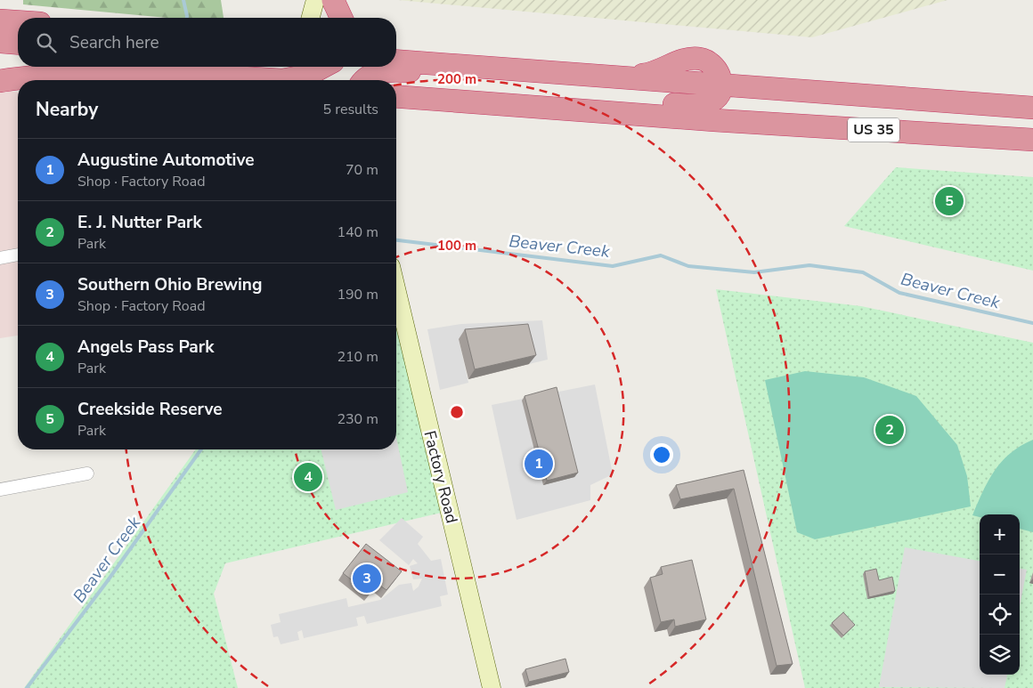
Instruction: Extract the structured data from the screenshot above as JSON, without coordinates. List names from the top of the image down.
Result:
{
  "streets": {
    "highway": ["US 35"],
    "street": ["Factory Road"]
  },
  "water": ["Beaver Creek"],
  "page": {
    "search": "Search here",
    "heading": ["Nearby", "5 results"],
    "list": [
      {
        "mark": "1",
        "name": "Augustine Automotive",
        "note": "Shop · Factory Road",
        "value": "70 m"
      },
      {
        "mark": "2",
        "name": "E. J. Nutter Park",
        "note": "Park",
        "value": "140 m"
      },
      {
        "mark": "3",
        "name": "Southern Ohio Brewing",
        "note": "Shop · Factory Road",
        "value": "190 m"
      },
      {
        "mark": "4",
        "name": "Angels Pass Park",
        "note": "Park",
        "value": "210 m"
      },
      {
        "mark": "5",
        "name": "Creekside Reserve",
        "note": "Park",
        "value": "230 m"
      }
    ],
    "pins": [
      "5",
      "2",
      "1",
      "4",
      "3"
    ],
    "map_buttons": ["+", "−"]
  },
  "rings": ["200 m", "100 m"]
}
